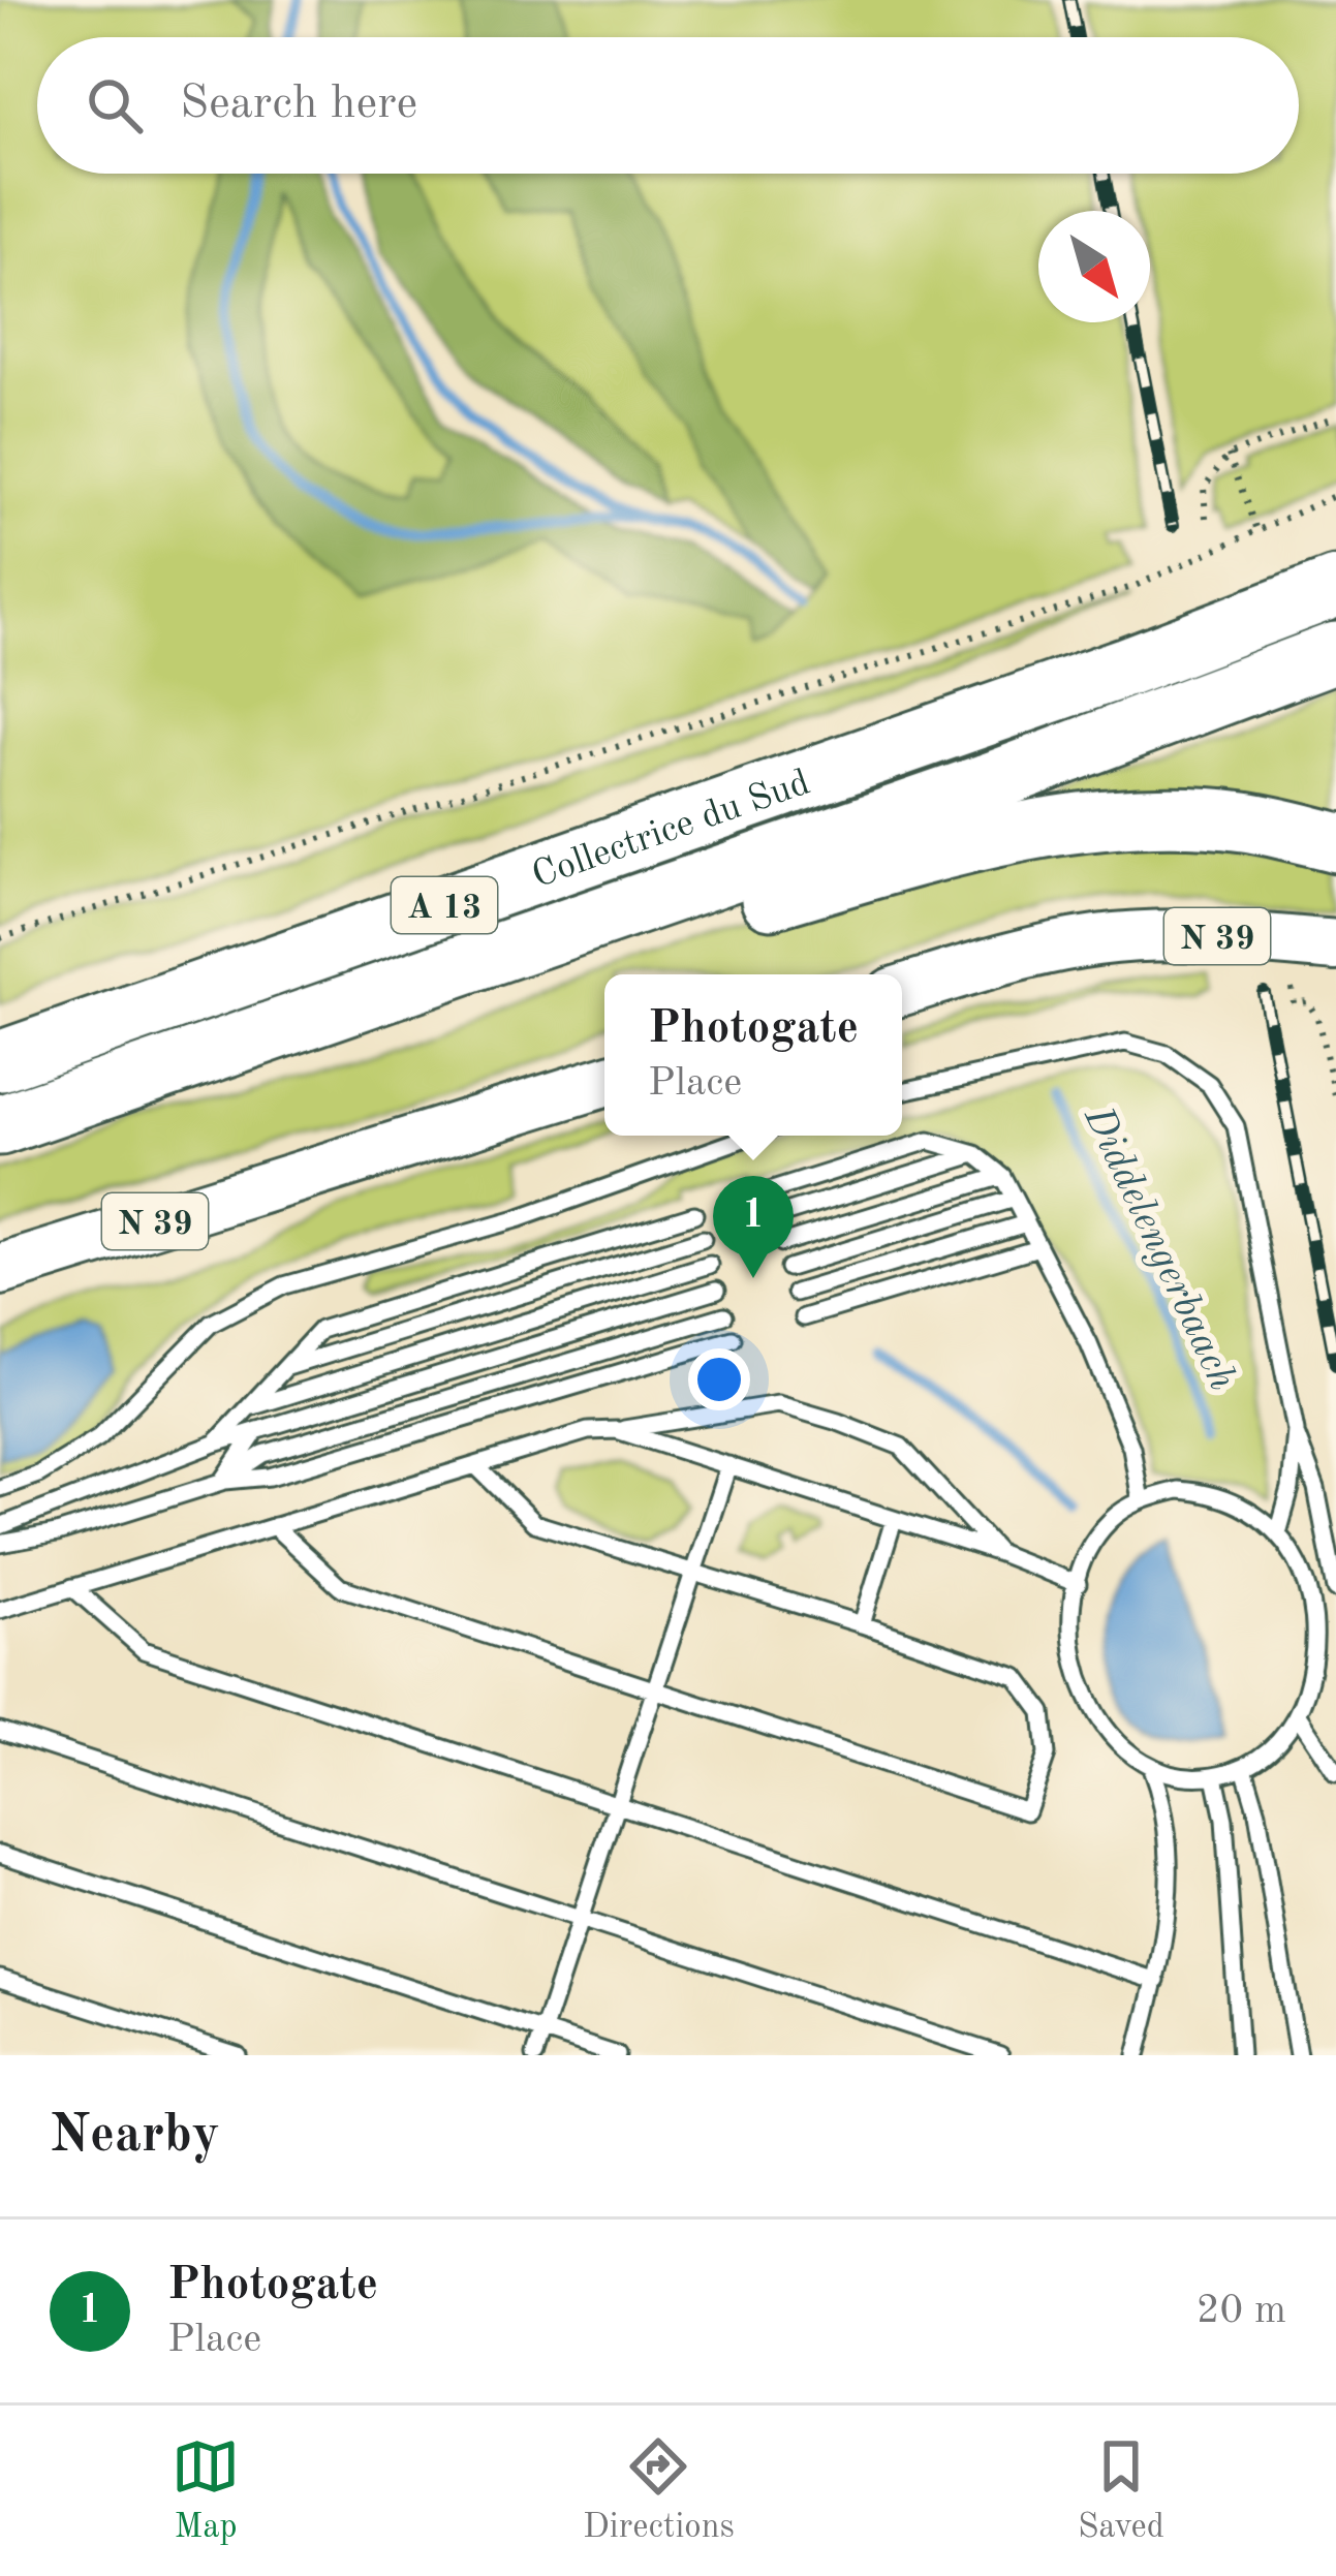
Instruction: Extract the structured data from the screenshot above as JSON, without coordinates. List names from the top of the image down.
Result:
{
  "streets": {
    "highway": ["Collectrice du Sud", "A 13"],
    "main road": ["N 39"]
  },
  "crossings": [
    ["Collectrice du Sud", "A 13"]
  ],
  "water": ["Diddelengerbaach"],
  "north": "bottom right",
  "page": {
    "search": "Search here",
    "popup": ["Photogate", "Place"],
    "pins": "1",
    "heading": "Nearby",
    "list": [
      {
        "mark": "1",
        "name": "Photogate",
        "note": "Place",
        "value": "20 m"
      }
    ],
    "nav": ["Map", "Directions", "Saved"]
  }
}
